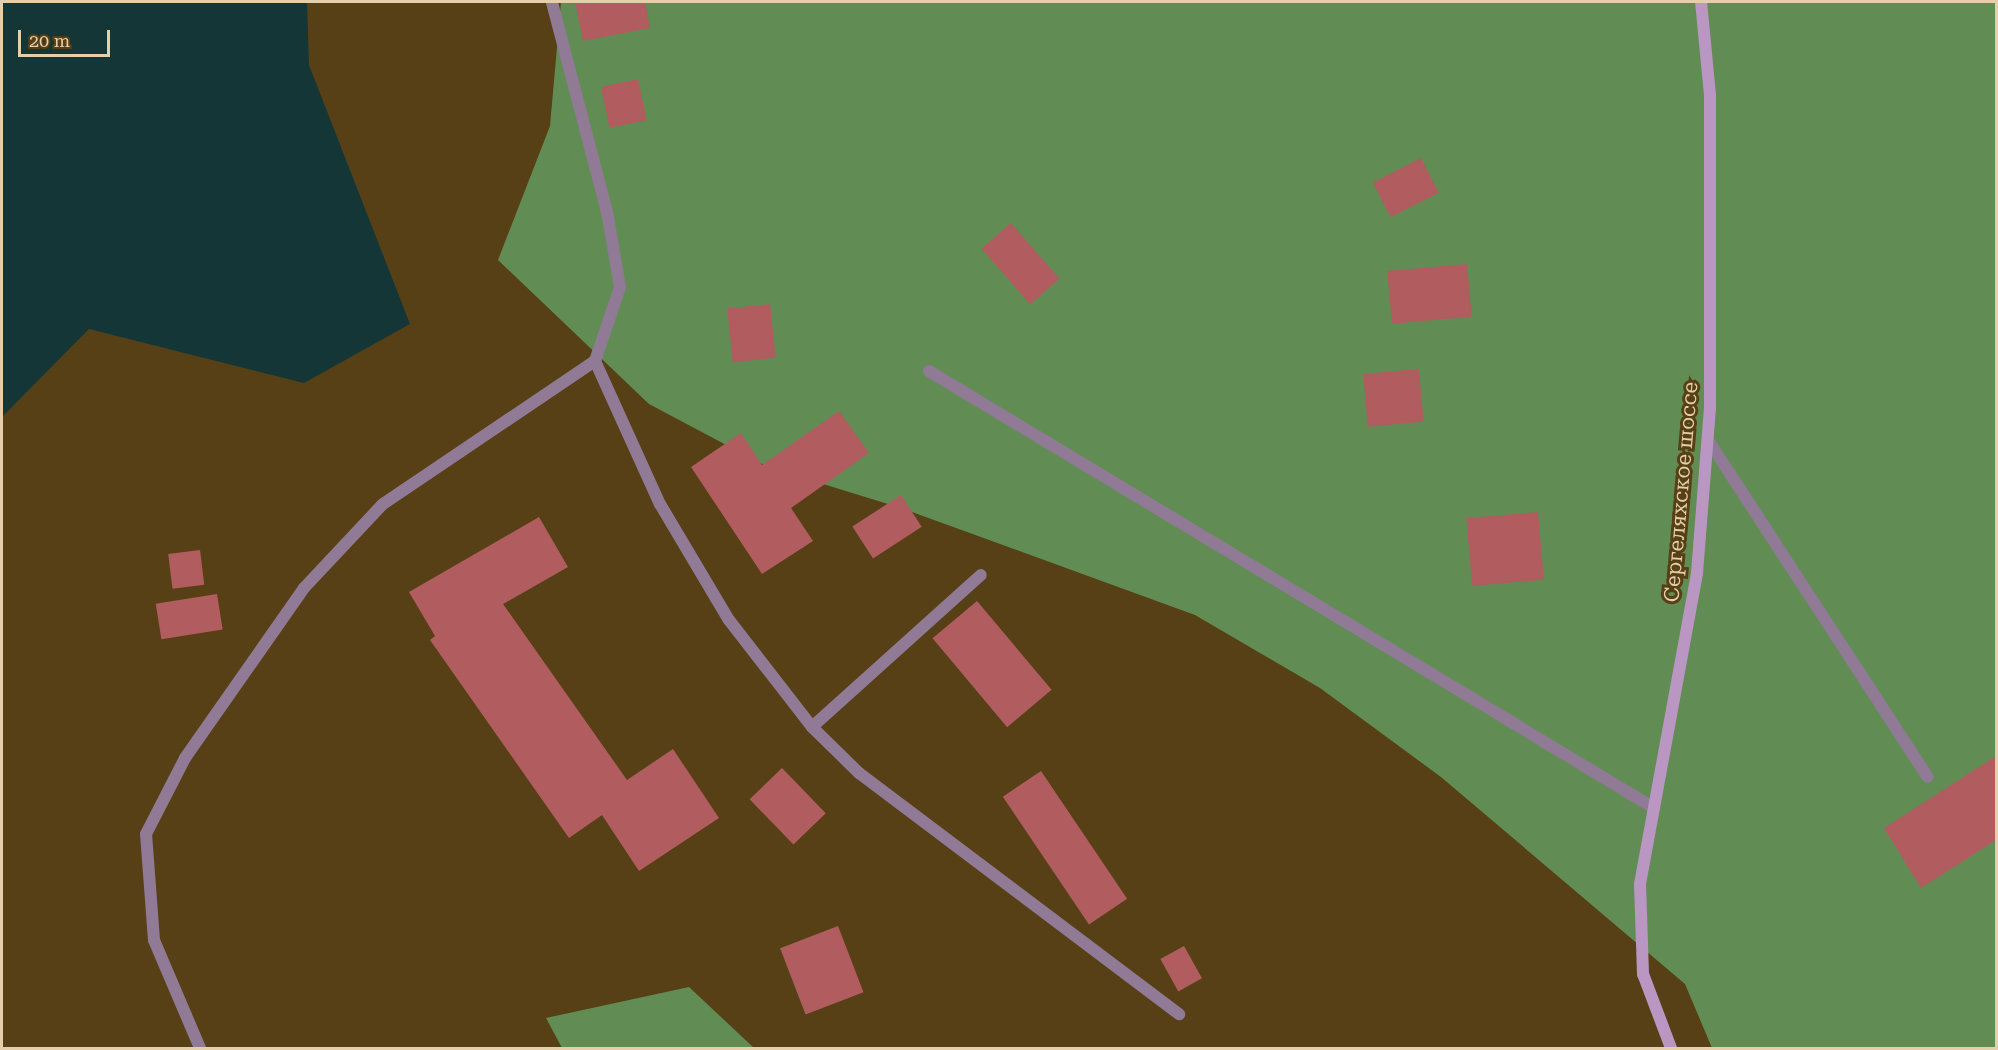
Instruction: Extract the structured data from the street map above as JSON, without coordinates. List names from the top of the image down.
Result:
{
  "streets": {
    "main road": ["Сергеляхское шоссе"]
  },
  "scale_bar": "20 m"
}
